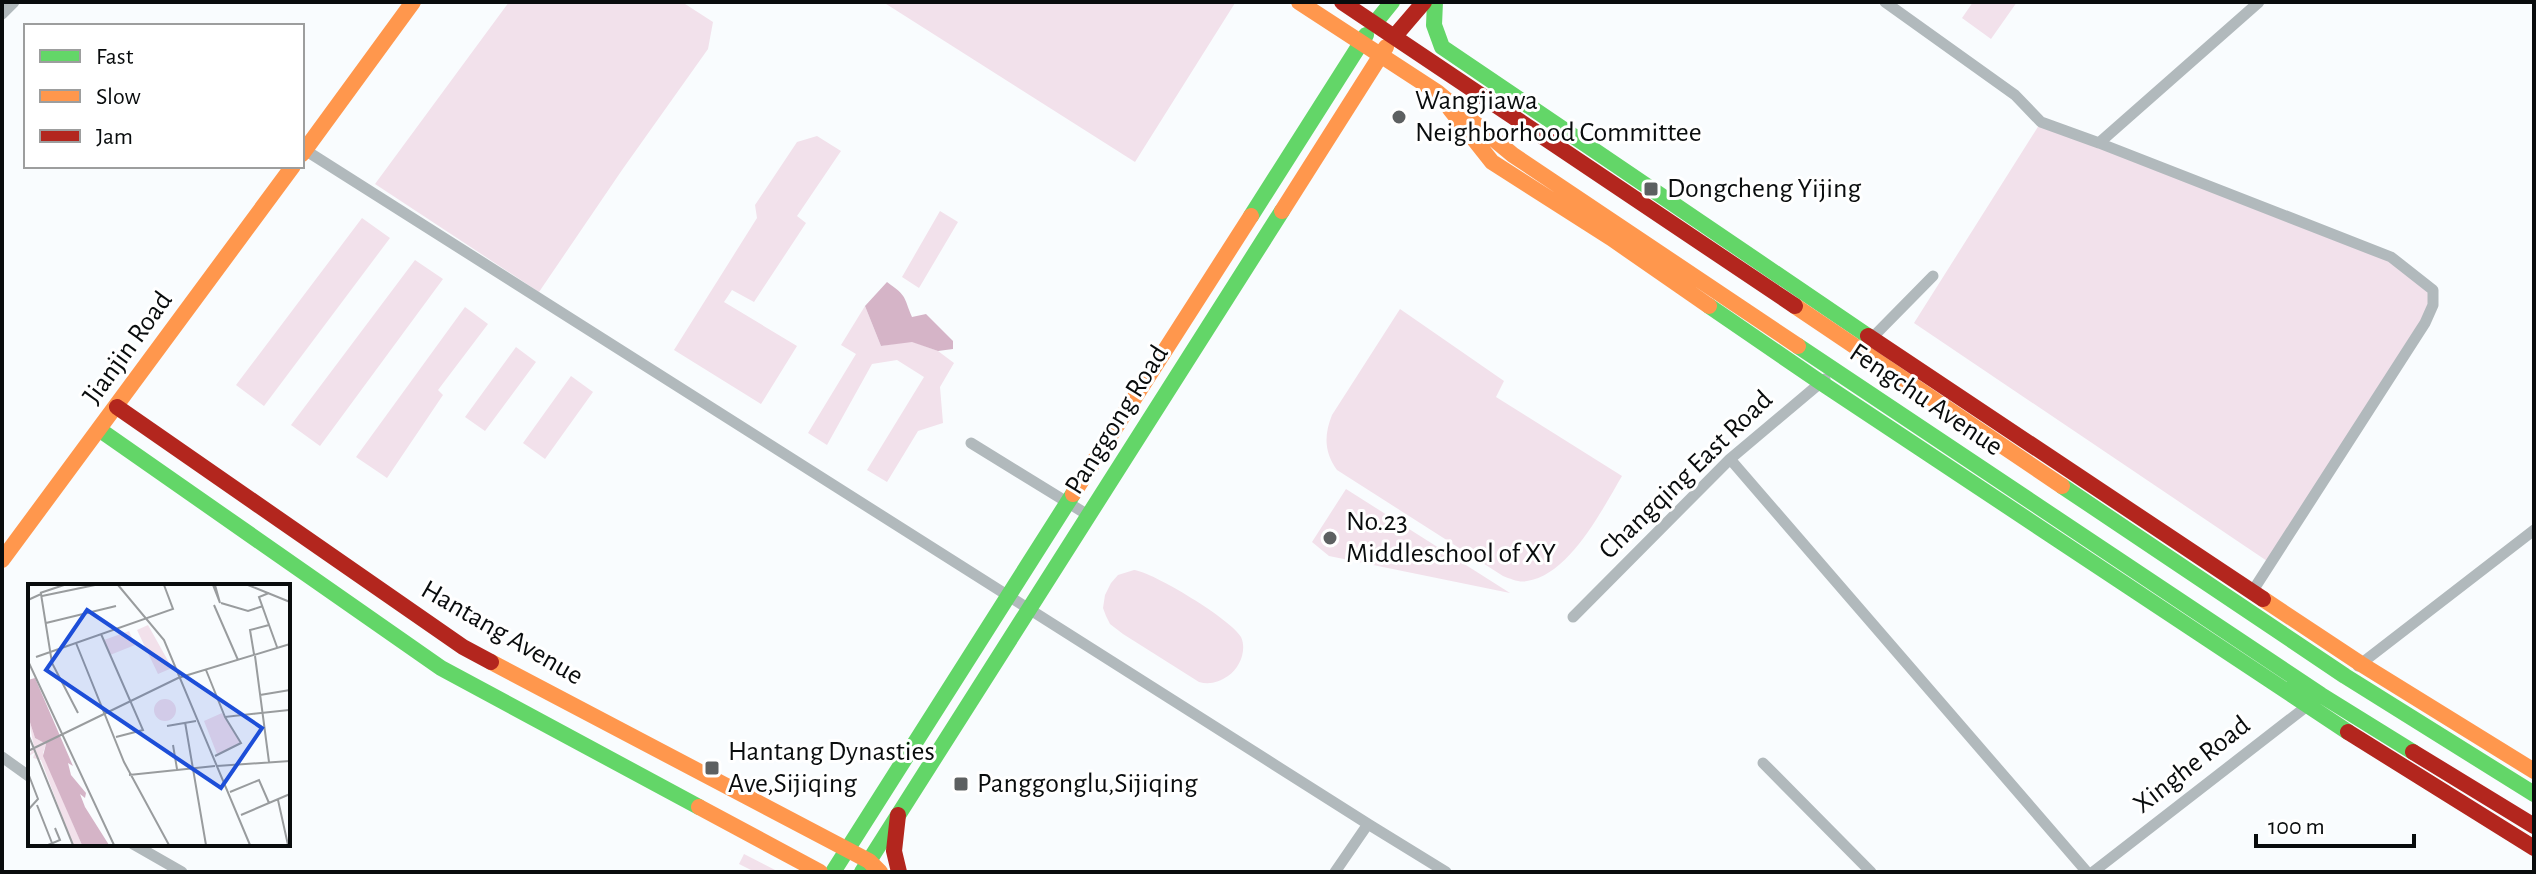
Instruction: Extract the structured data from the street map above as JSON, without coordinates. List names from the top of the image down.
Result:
{
  "streets": {
    "main road": [
      "Jianjin Road",
      "Fengchu Avenue",
      "Panggong Road",
      "Hantang Avenue"
    ],
    "street": ["Changqing East Road", "Xinghe Road"]
  },
  "crossings": [
    ["Jianjin Road", "Hantang Avenue"],
    ["Fengchu Avenue", "Panggong Road"],
    ["Fengchu Avenue", "Changqing East Road"],
    ["Fengchu Avenue", "Xinghe Road"],
    ["Panggong Road", "Hantang Avenue"]
  ],
  "places": {
    "other": ["Wangjiawa Neighborhood Committee", "No.23 Middleschool of XY"],
    "transit": ["Dongcheng Yijing", "Hantang Dynasties Ave,Sijiqing", "Panggonglu,Sijiqing"]
  },
  "legend": ["Fast", "Slow", "Jam"],
  "scale_bar": "100 m"
}
